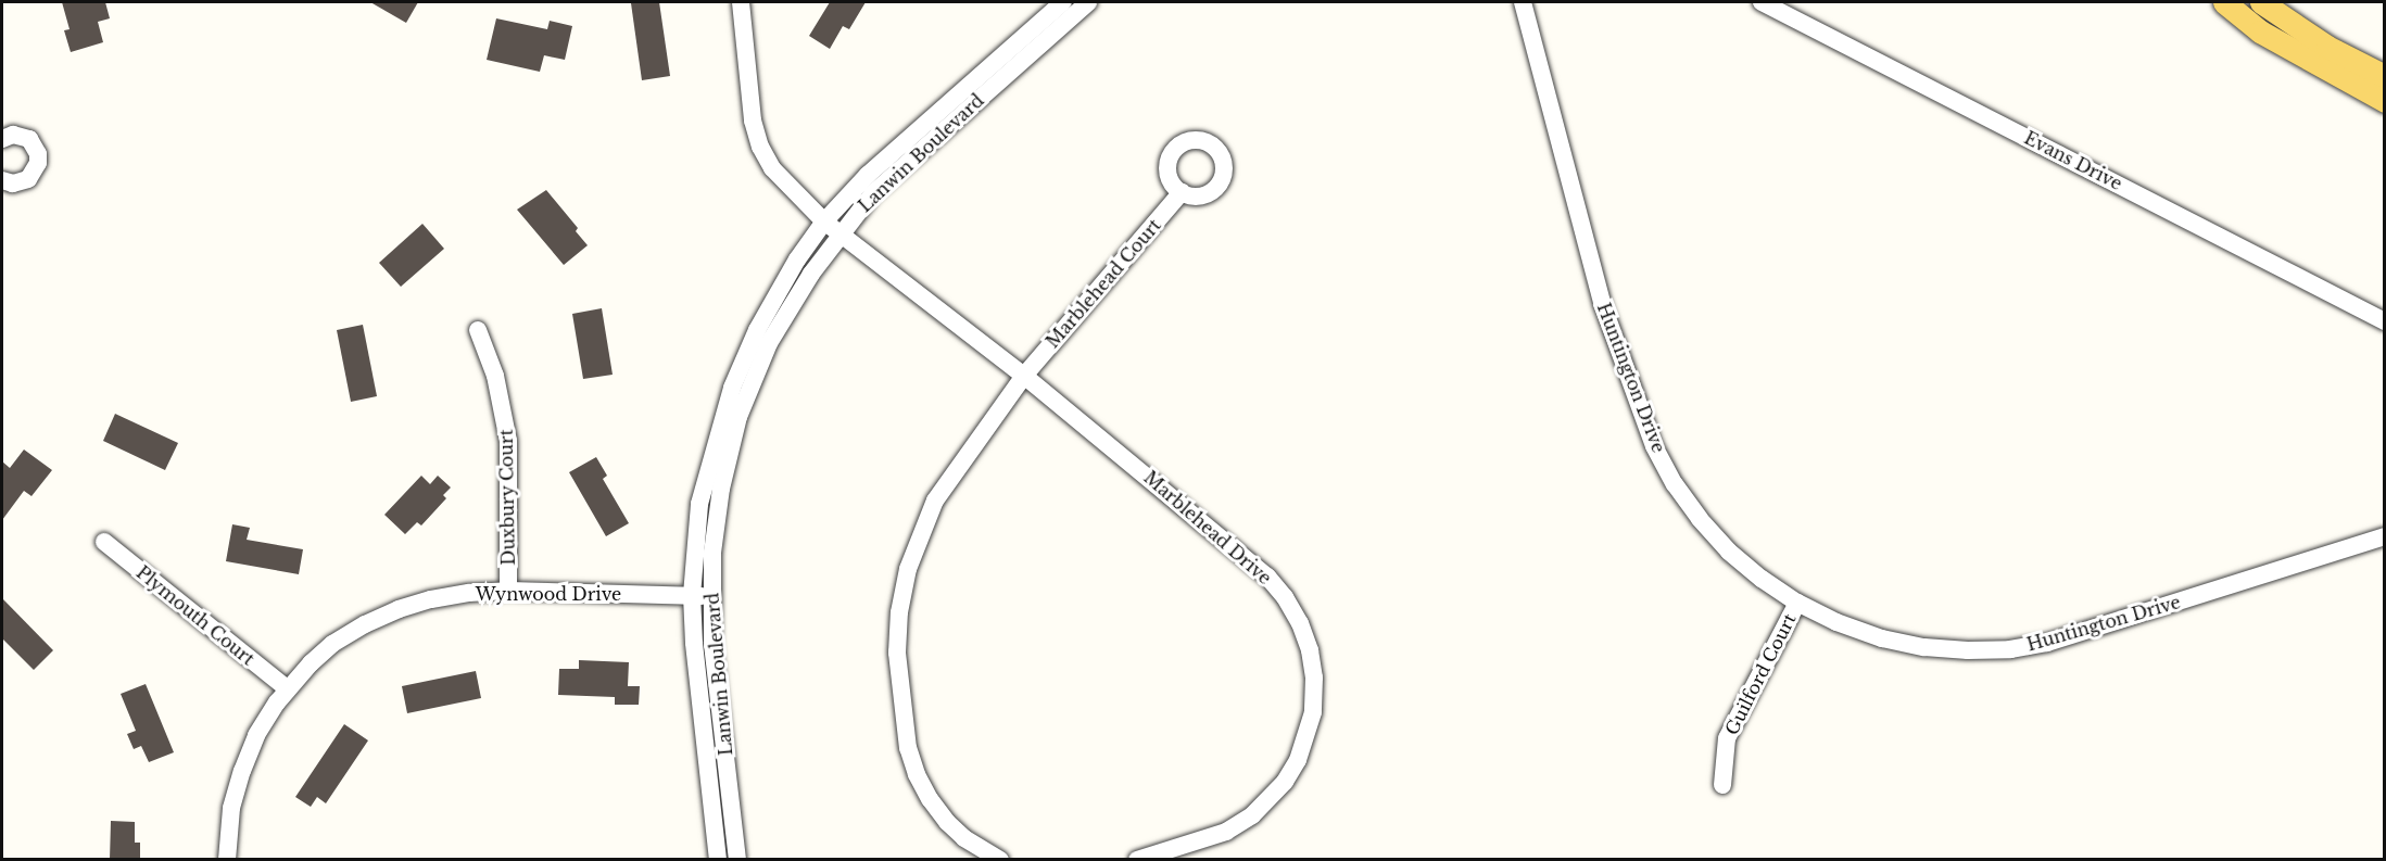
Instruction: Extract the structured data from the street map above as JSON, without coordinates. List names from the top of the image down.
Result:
{
  "streets": {
    "street": [
      "Lanwin Boulevard",
      "Evans Drive",
      "Marblehead Court",
      "Huntington Drive",
      "Duxbury Court",
      "Marblehead Drive",
      "Wynwood Drive",
      "Plymouth Court",
      "Guilford Court"
    ]
  },
  "crossings": [
    ["Lanwin Boulevard", "Marblehead Drive"],
    ["Lanwin Boulevard", "Wynwood Drive"],
    ["Marblehead Court", "Marblehead Drive"],
    ["Huntington Drive", "Guilford Court"],
    ["Duxbury Court", "Wynwood Drive"],
    ["Wynwood Drive", "Plymouth Court"]
  ]
}
